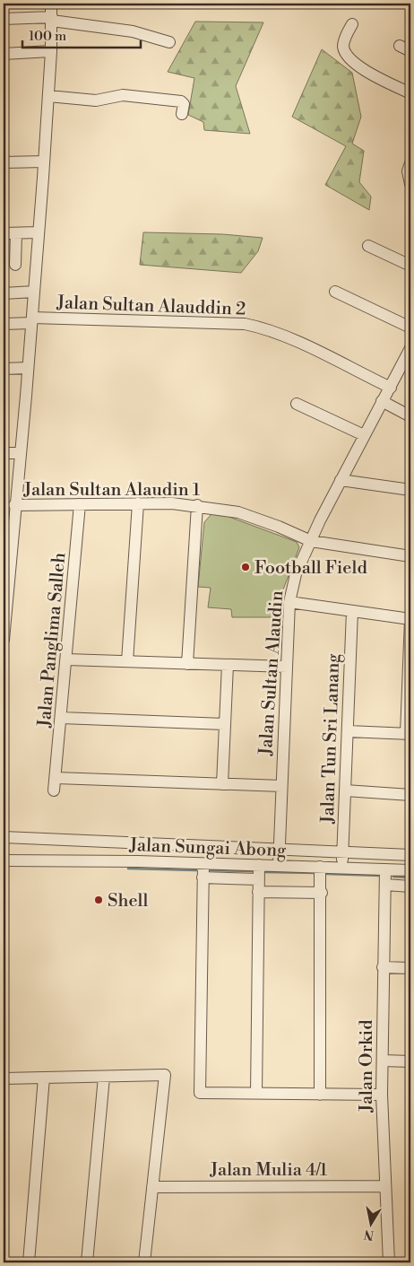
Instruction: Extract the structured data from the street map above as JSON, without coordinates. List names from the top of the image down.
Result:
{
  "streets": {
    "street": [
      "Jalan Sultan Alauddin 2",
      "Jalan Sultan Alaudin 1",
      "Jalan Panglima Salleh",
      "Jalan Sultan Alaudin",
      "Jalan Tun Sri Lanang",
      "Jalan Sungai Abong",
      "Jalan Orkid",
      "Jalan Mulia 4/1"
    ]
  },
  "crossings": [
    ["Jalan Sultan Alauddin 2", "Jalan Sultan Alaudin"],
    ["Jalan Sultan Alaudin 1", "Jalan Panglima Salleh"],
    ["Jalan Sultan Alaudin 1", "Jalan Sultan Alaudin"],
    ["Jalan Sultan Alaudin", "Jalan Sungai Abong"],
    ["Jalan Tun Sri Lanang", "Jalan Sungai Abong"],
    ["Jalan Sungai Abong", "Jalan Orkid"],
    ["Jalan Orkid", "Jalan Mulia 4/1"]
  ],
  "places": ["Football Field", "Shell"],
  "scale_bar": "100 m",
  "north": "bottom"
}
